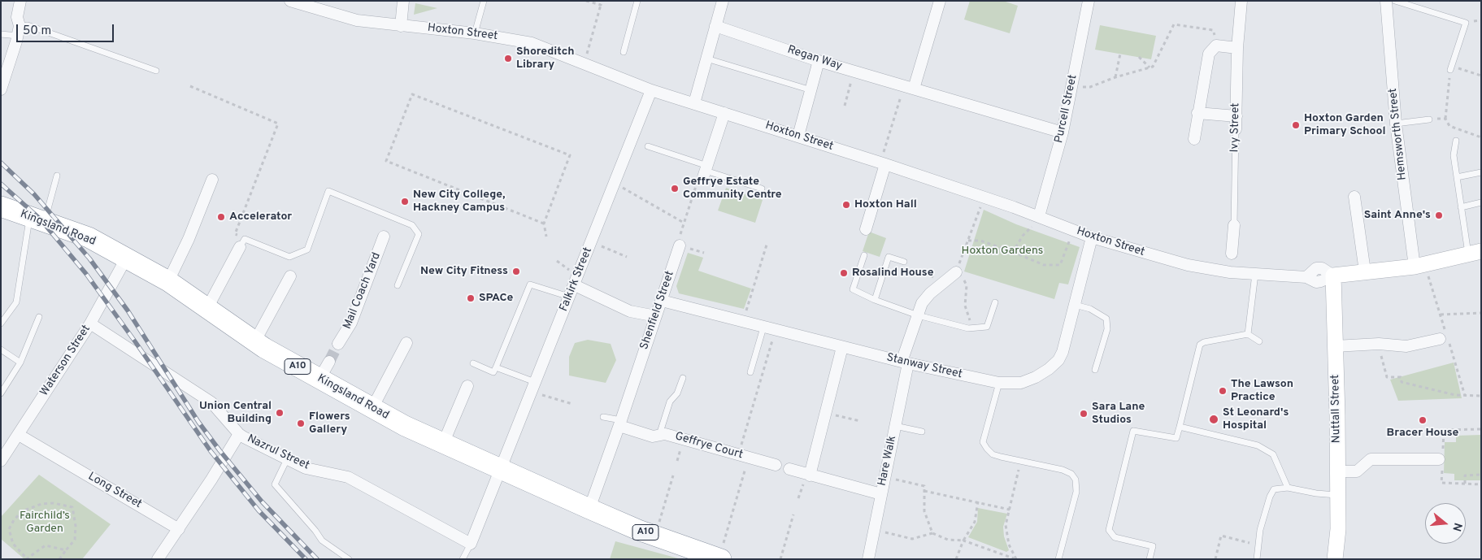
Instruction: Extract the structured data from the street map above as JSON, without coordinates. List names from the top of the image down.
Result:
{
  "streets": {
    "highway": ["Kingsland Road", "A10"],
    "street": [
      "Hoxton Street",
      "Regan Way",
      "Purcell Street",
      "Ivy Street",
      "Hemsworth Street",
      "Falkirk Street",
      "Mail Coach Yard",
      "Shenfield Street",
      "Waterson Street",
      "Stanway Street",
      "Nuttall Street",
      "Geffrye Court",
      "Nazrul Street",
      "Hare Walk",
      "Long Street"
    ]
  },
  "crossings": [
    ["Hoxton Street", "Purcell Street"],
    ["Hoxton Street", "Hemsworth Street"],
    ["Hoxton Street", "Falkirk Street"],
    ["Hoxton Street", "Stanway Street"],
    ["Hoxton Street", "Nuttall Street"],
    ["Regan Way", "Purcell Street"],
    ["Kingsland Road", "Falkirk Street"],
    ["Kingsland Road", "Shenfield Street"],
    ["Kingsland Road", "Waterson Street"],
    ["Falkirk Street", "Nazrul Street"],
    ["Shenfield Street", "Stanway Street"],
    ["Shenfield Street", "Geffrye Court"],
    ["Waterson Street", "Nazrul Street"],
    ["Waterson Street", "Long Street"],
    ["Stanway Street", "Hare Walk"]
  ],
  "parks": ["Hoxton Gardens", "Fairchild’s Garden"],
  "places": [
    "Shoreditch Library",
    "Hoxton Garden Primary School",
    "Geffrye Estate Community Centre",
    "New City College, Hackney Campus",
    "Hoxton Hall",
    "Saint Anne's",
    "Accelerator",
    "New City Fitness",
    "Rosalind House",
    "SPACe",
    "The Lawson Practice",
    "Union Central Building",
    "Sara Lane Studios",
    "St Leonard's Hospital",
    "Bracer House",
    "Flowers Gallery"
  ],
  "scale_bar": "50 m",
  "north": "right"
}
